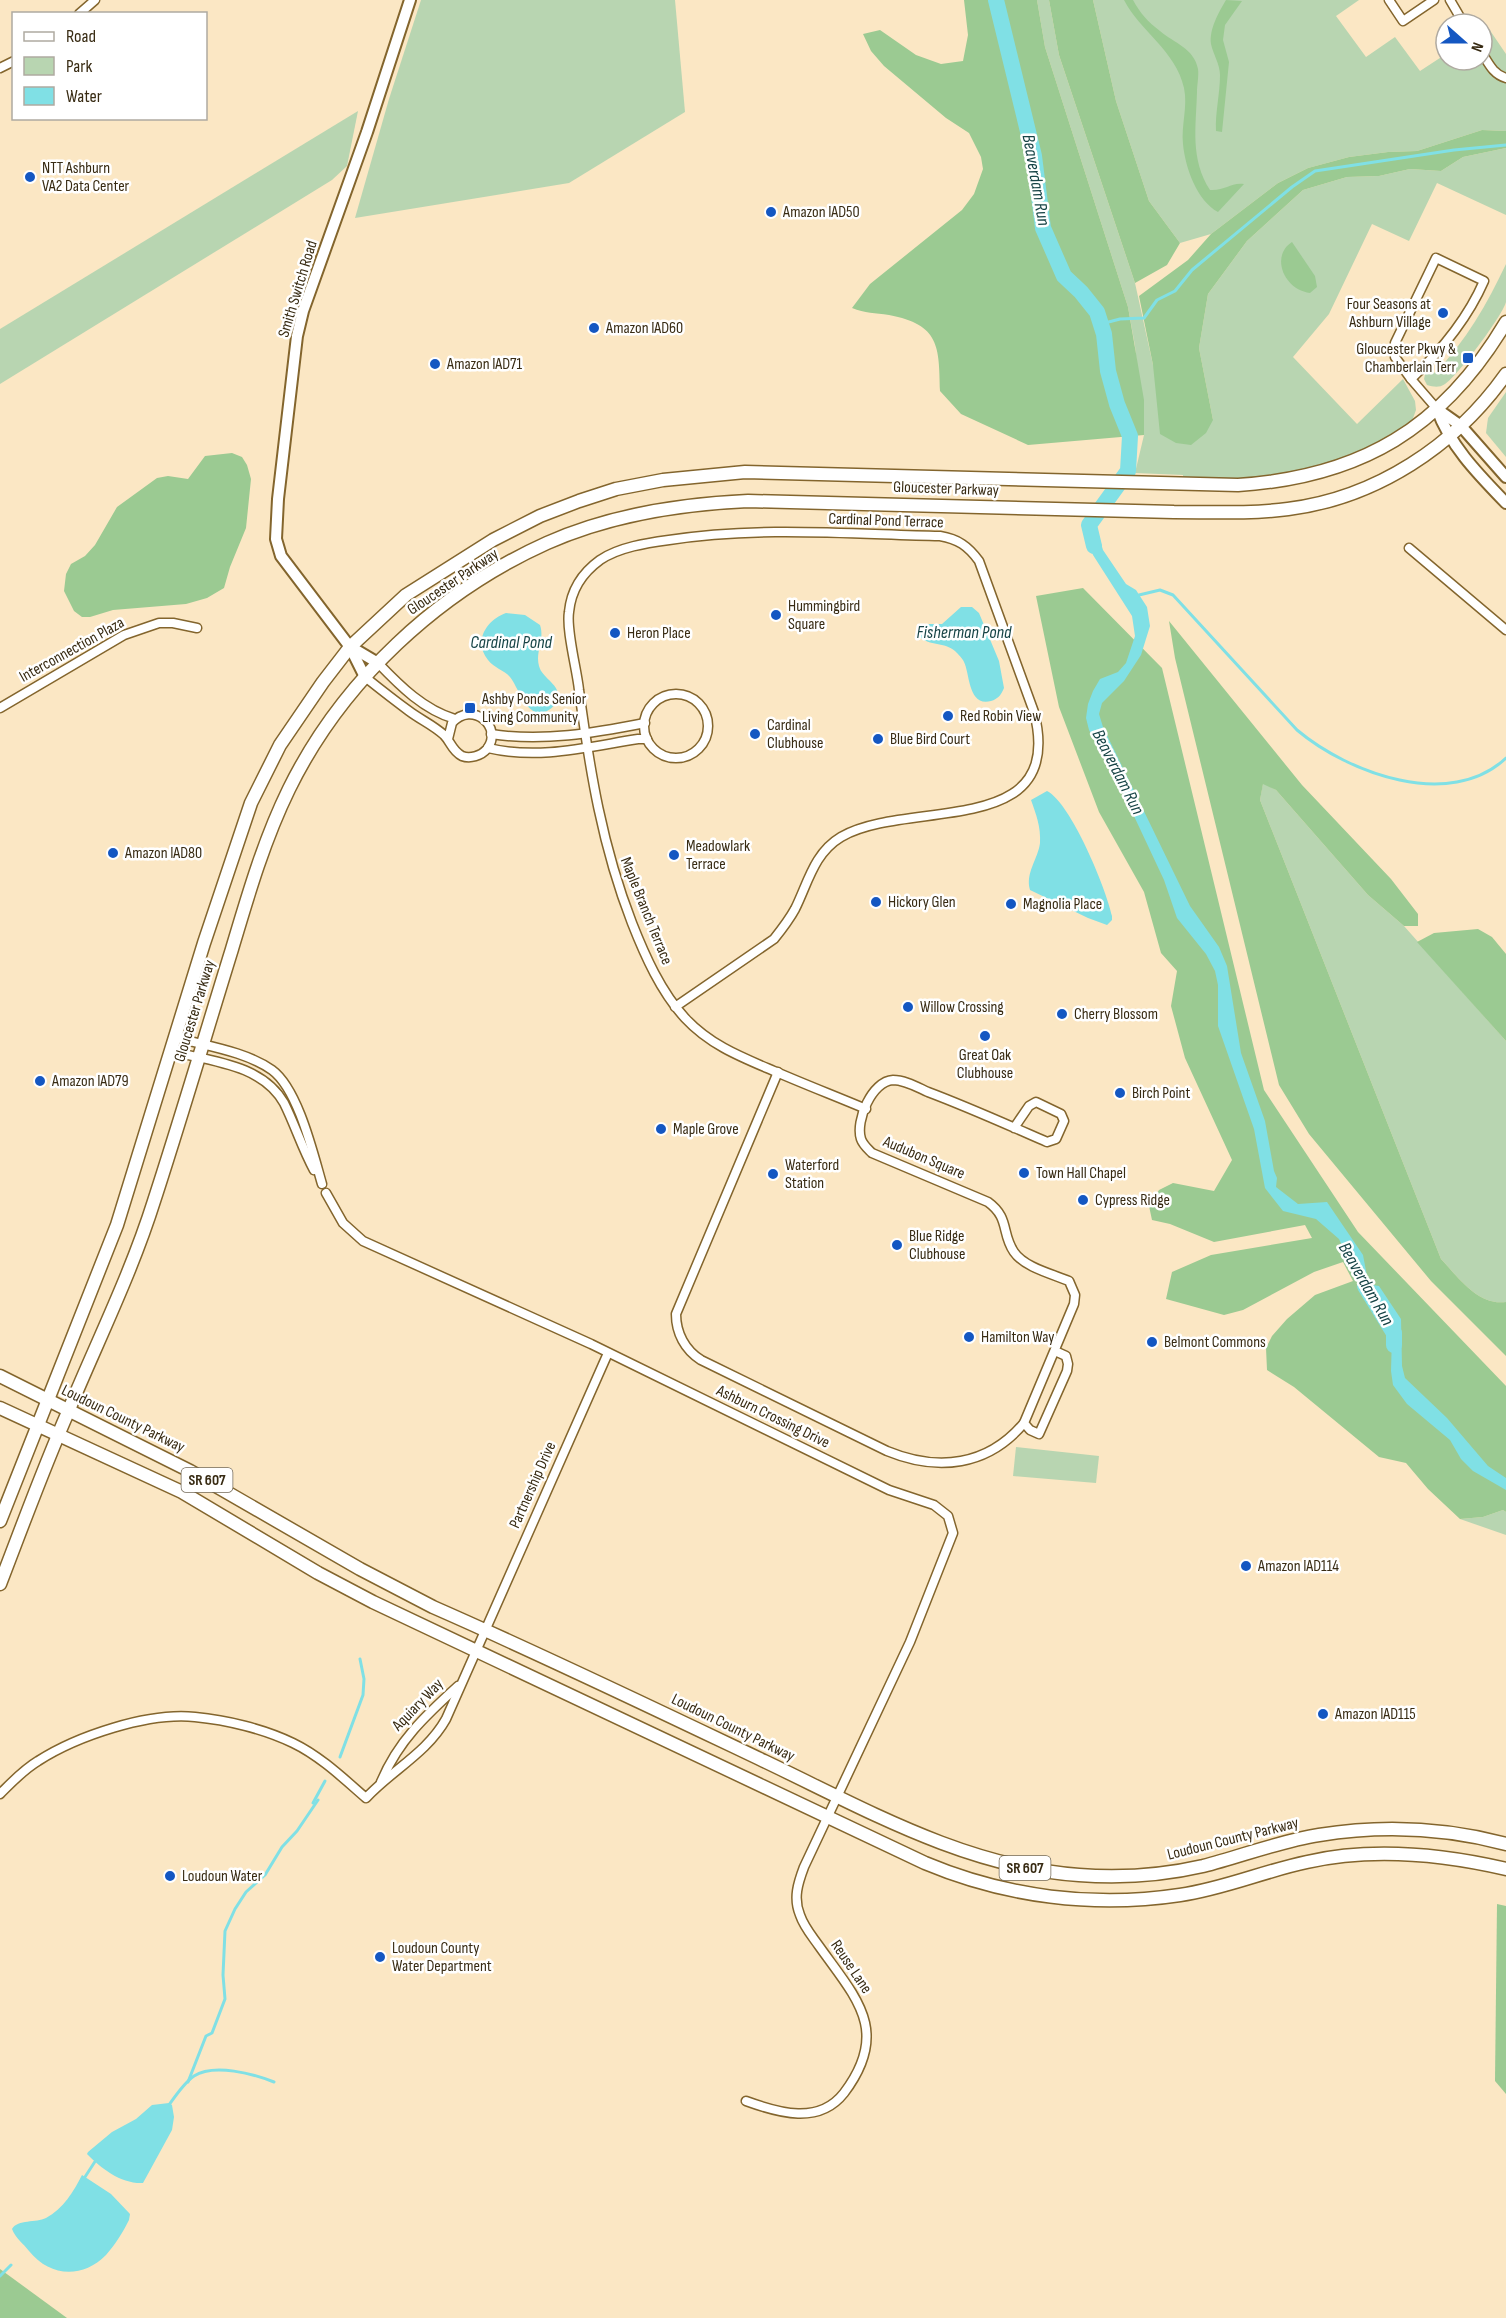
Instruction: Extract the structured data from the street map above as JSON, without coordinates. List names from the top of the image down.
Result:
{
  "streets": {
    "main road": ["Gloucester Parkway", "Loudoun County Parkway", "SR 607"],
    "street": [
      "Smith Switch Road",
      "Cardinal Pond Terrace",
      "Interconnection Plaza",
      "Maple Branch Terrace",
      "Audubon Square",
      "Ashburn Crossing Drive",
      "Partnership Drive",
      "Aquiary Way",
      "Reuse Lane"
    ]
  },
  "crossings": [
    ["Smith Switch Road", "Gloucester Parkway"],
    ["Gloucester Parkway", "Loudoun County Parkway"],
    ["Gloucester Parkway", "SR 607"],
    ["Cardinal Pond Terrace", "Maple Branch Terrace"],
    ["Maple Branch Terrace", "Audubon Square"],
    ["Ashburn Crossing Drive", "Loudoun County Parkway"],
    ["Ashburn Crossing Drive", "Partnership Drive"],
    ["Ashburn Crossing Drive", "Reuse Lane"],
    ["Loudoun County Parkway", "Partnership Drive"],
    ["Loudoun County Parkway", "Aquiary Way"],
    ["Loudoun County Parkway", "Reuse Lane"],
    ["SR 607", "Aquiary Way"],
    ["SR 607", "Reuse Lane"],
    ["Partnership Drive", "Aquiary Way"]
  ],
  "water": ["Beaverdam Run", "Fisherman Pond", "Cardinal Pond"],
  "places": {
    "other": [
      "NTT Ashburn VA2 Data Center",
      "Amazon IAD50",
      "Four Seasons at Ashburn Village",
      "Amazon IAD60",
      "Amazon IAD71",
      "Hummingbird Square",
      "Heron Place",
      "Red Robin View",
      "Cardinal Clubhouse",
      "Blue Bird Court",
      "Amazon IAD80",
      "Meadowlark Terrace",
      "Hickory Glen",
      "Magnolia Place",
      "Willow Crossing",
      "Cherry Blossom",
      "Great Oak Clubhouse",
      "Amazon IAD79",
      "Birch Point",
      "Maple Grove",
      "Town Hall Chapel",
      "Waterford Station",
      "Cypress Ridge",
      "Blue Ridge Clubhouse",
      "Hamilton Way",
      "Belmont Commons",
      "Amazon IAD114",
      "Amazon IAD115",
      "Loudoun Water",
      "Loudoun County Water Department"
    ],
    "transit": ["Gloucester Pkwy & Chamberlain Terr", "Ashby Ponds Senior Living Community"]
  },
  "legend": ["Road", "Park", "Water"],
  "north": "right"
}
